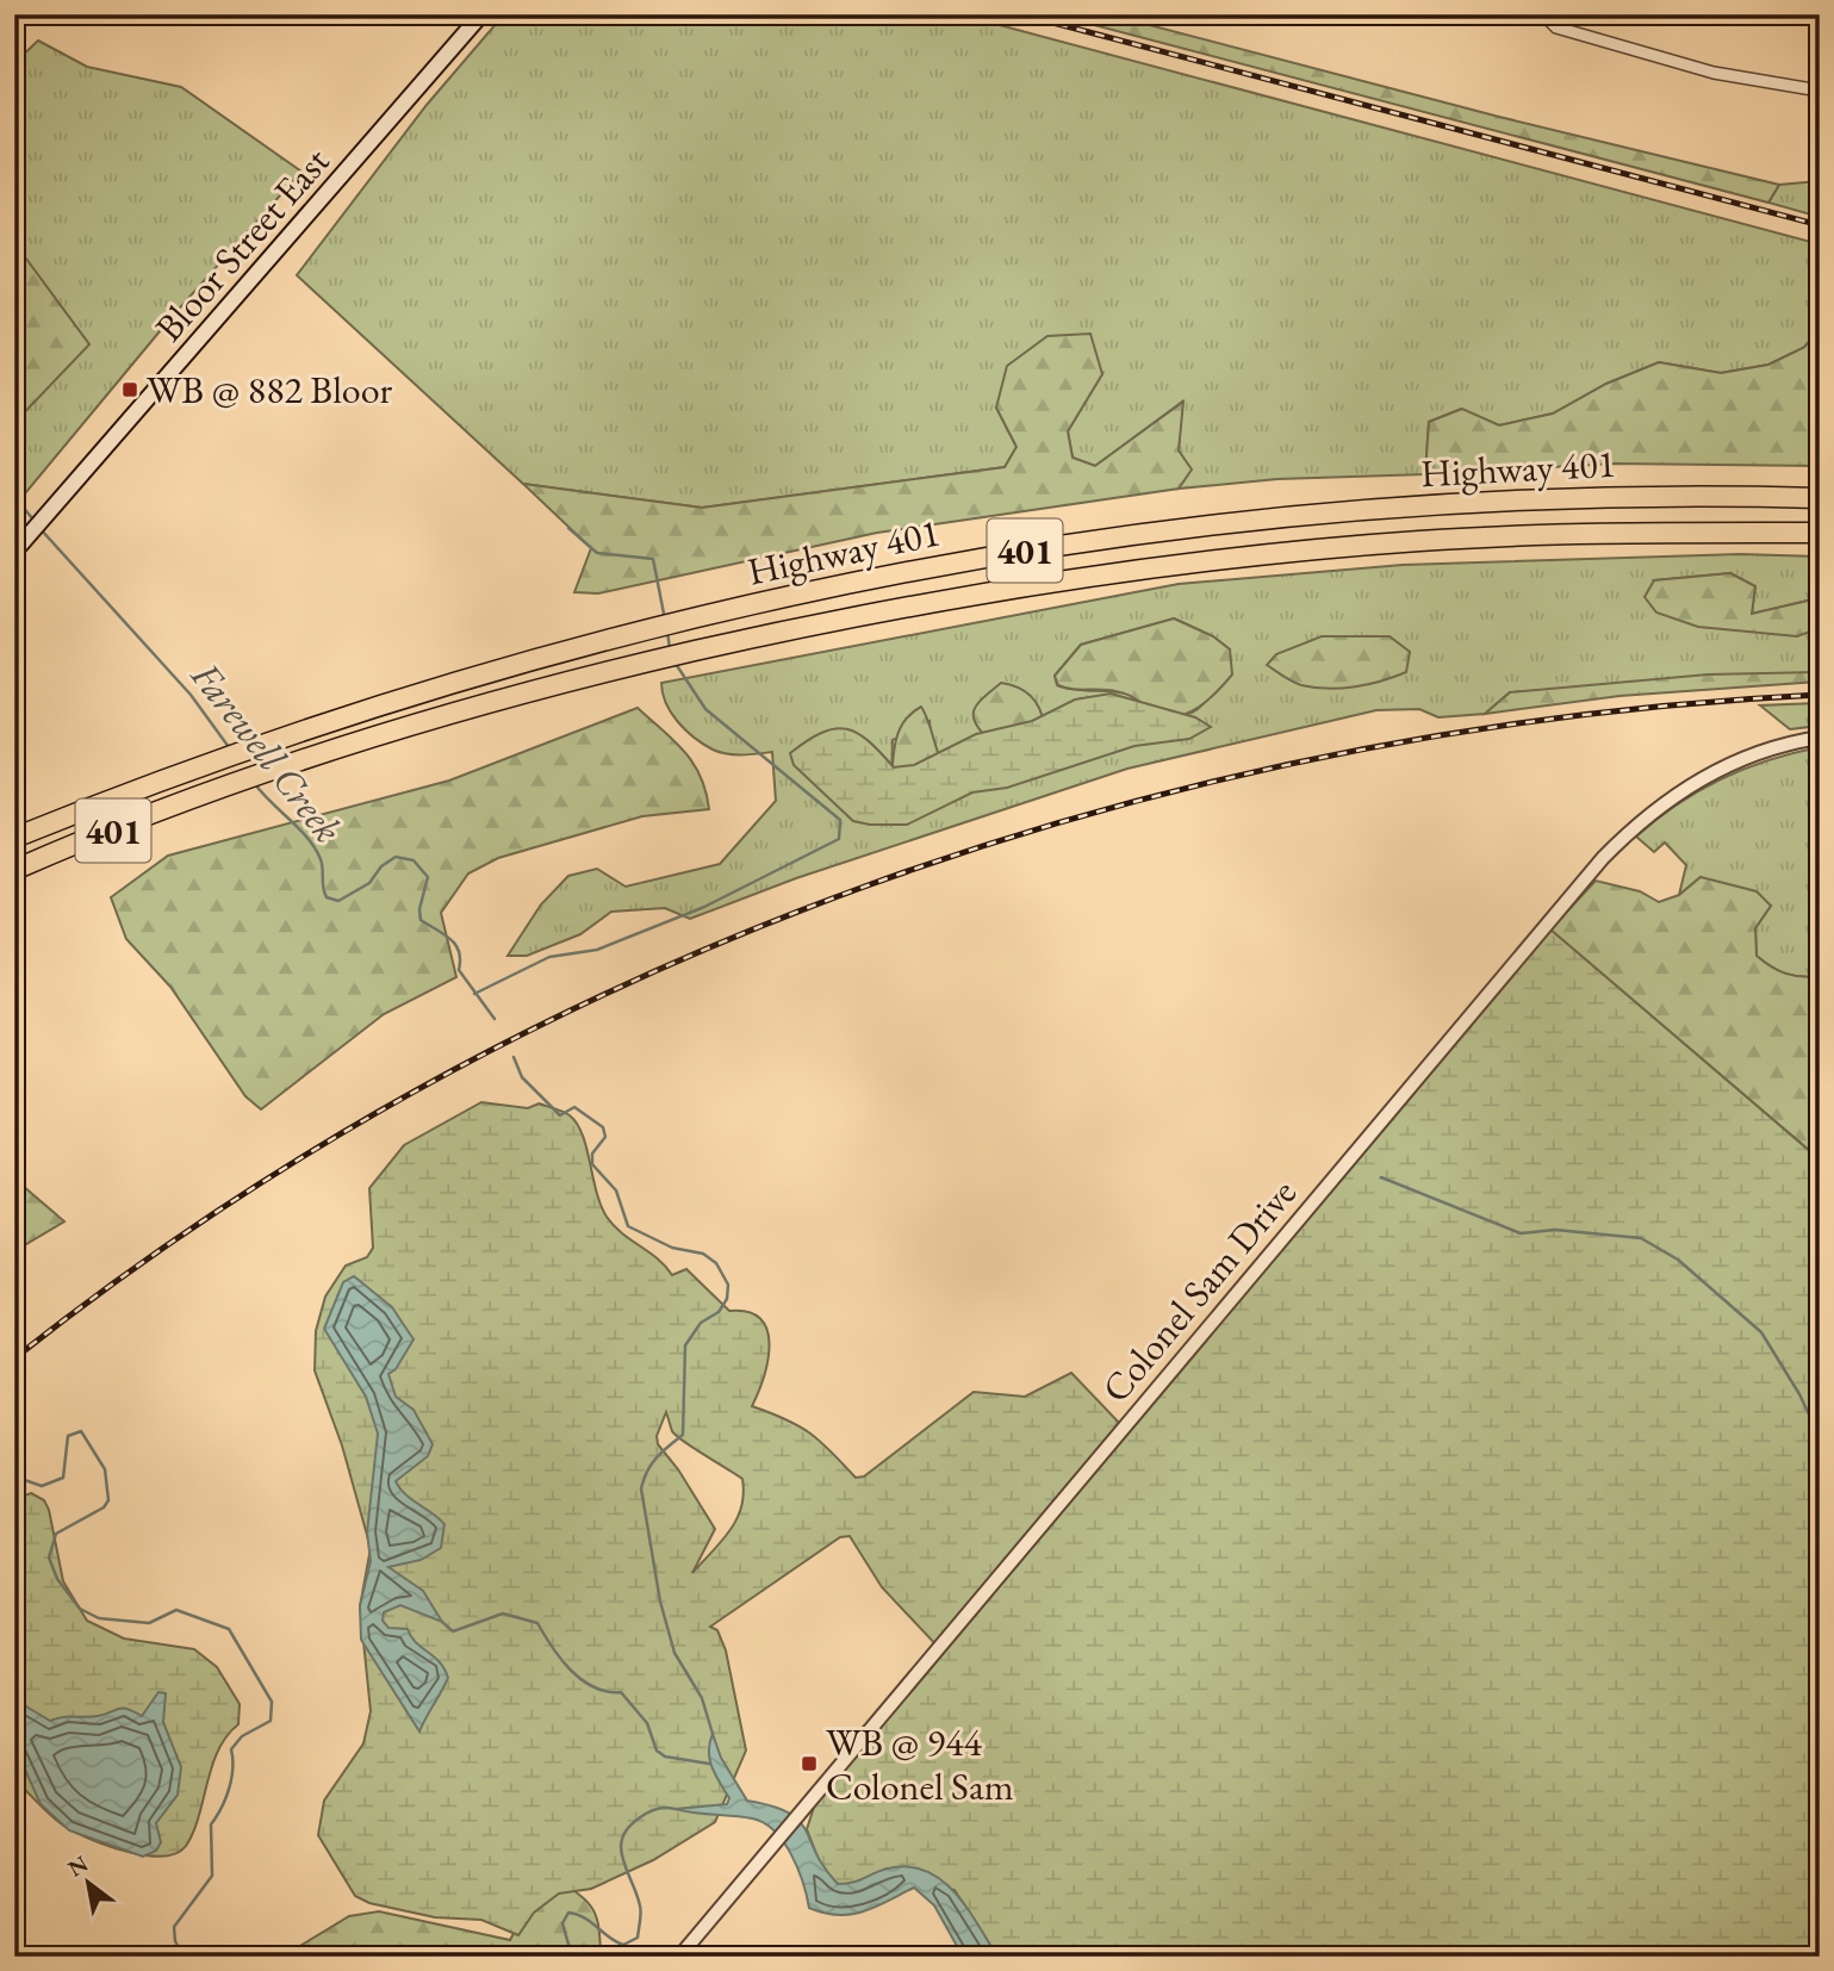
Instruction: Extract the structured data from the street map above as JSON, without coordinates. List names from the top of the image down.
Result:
{
  "streets": {
    "highway": ["Highway 401", "401"],
    "main road": ["Bloor Street East"],
    "street": ["Colonel Sam Drive"]
  },
  "water": ["Farewell Creek"],
  "places": {
    "transit": ["WB @ 882 Bloor", "WB @ 944 Colonel Sam"]
  },
  "north": "top left"
}
